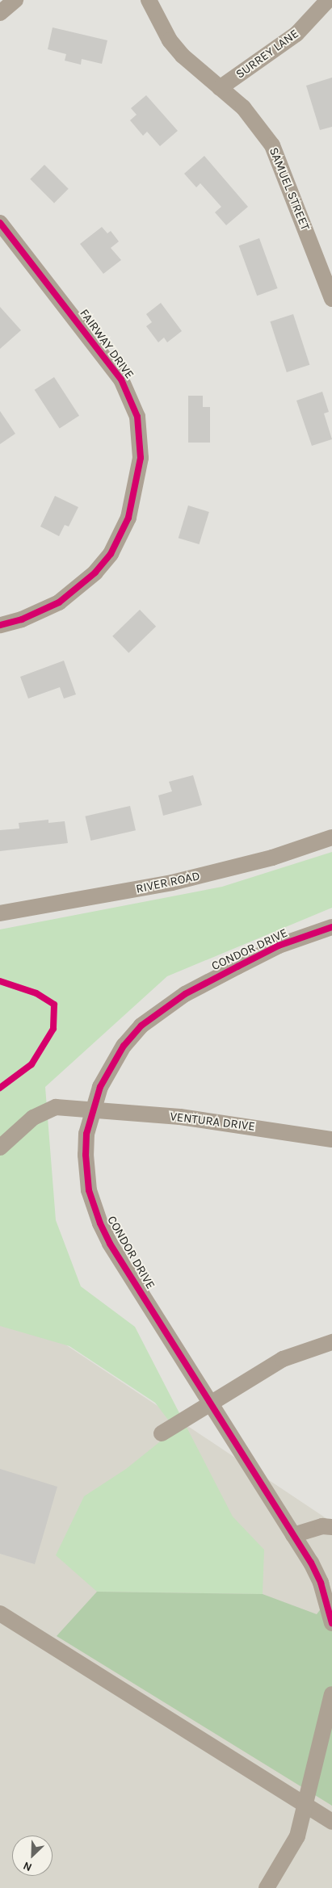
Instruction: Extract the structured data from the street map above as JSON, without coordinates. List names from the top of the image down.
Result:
{
  "streets": {
    "street": [
      "SURREY LANE",
      "SAMUEL STREET",
      "FAIRWAY DRIVE",
      "RIVER ROAD",
      "CONDOR DRIVE",
      "VENTURA DRIVE"
    ]
  },
  "crossings": [
    ["SURREY LANE", "SAMUEL STREET"],
    ["CONDOR DRIVE", "VENTURA DRIVE"]
  ],
  "north": "bottom left"
}
